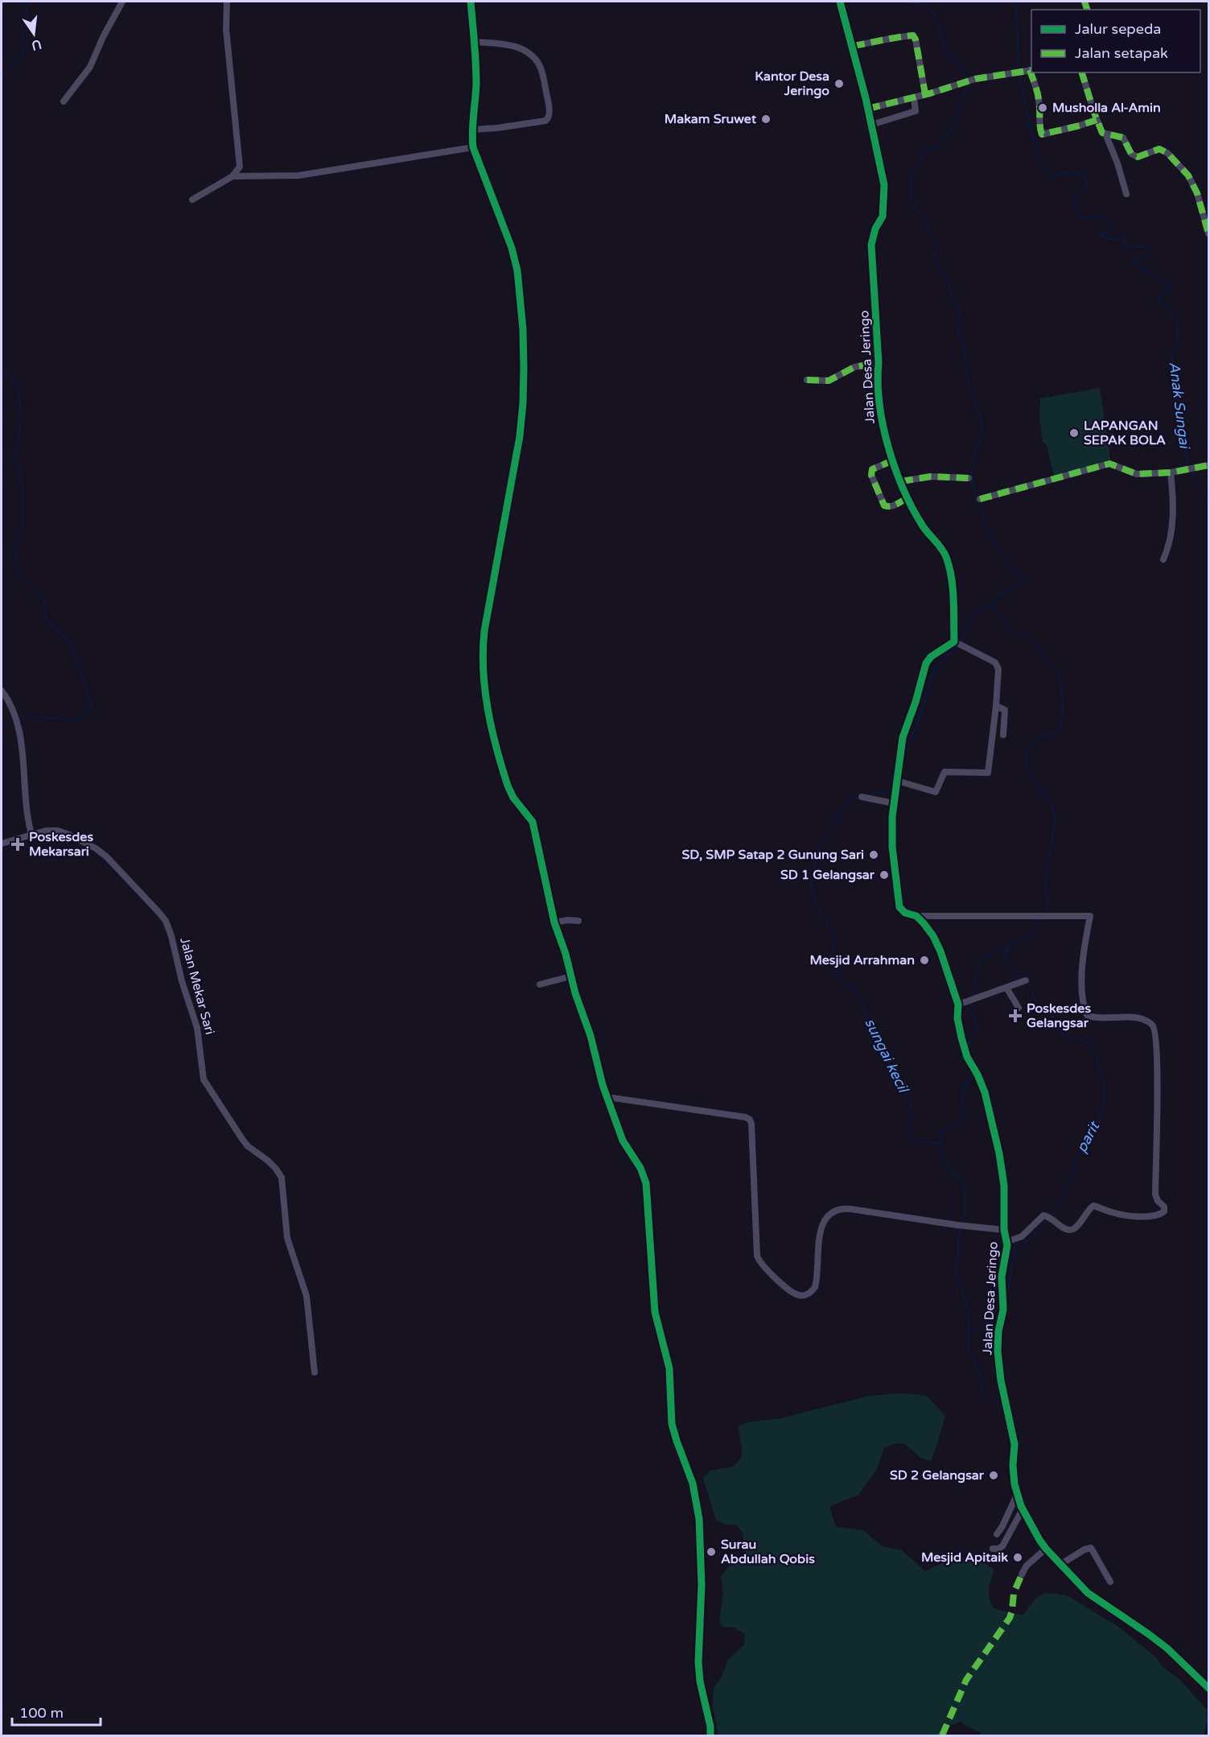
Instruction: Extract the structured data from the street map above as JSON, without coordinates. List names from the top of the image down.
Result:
{
  "streets": {
    "street": ["Jalan Desa Jeringo", "Jalan Mekar Sari"]
  },
  "water": ["Anak Sungai", "sungai kecil", "parit"],
  "places": {
    "other": [
      "Kantor Desa Jeringo",
      "Musholla Al-Amin",
      "Makam Sruwet",
      "LAPANGAN SEPAK BOLA",
      "SD, SMP Satap 2 Gunung Sari",
      "SD 1 Gelangsar",
      "Mesjid Arrahman",
      "SD 2 Gelangsar",
      "Surau Abdullah Qobis",
      "Mesjid Apitaik"
    ],
    "health": ["Poskesdes Mekarsari", "Poskesdes Gelangsar"]
  },
  "legend": ["Jalur sepeda", "Jalan setapak"],
  "scale_bar": "100 m",
  "north": "bottom"
}
